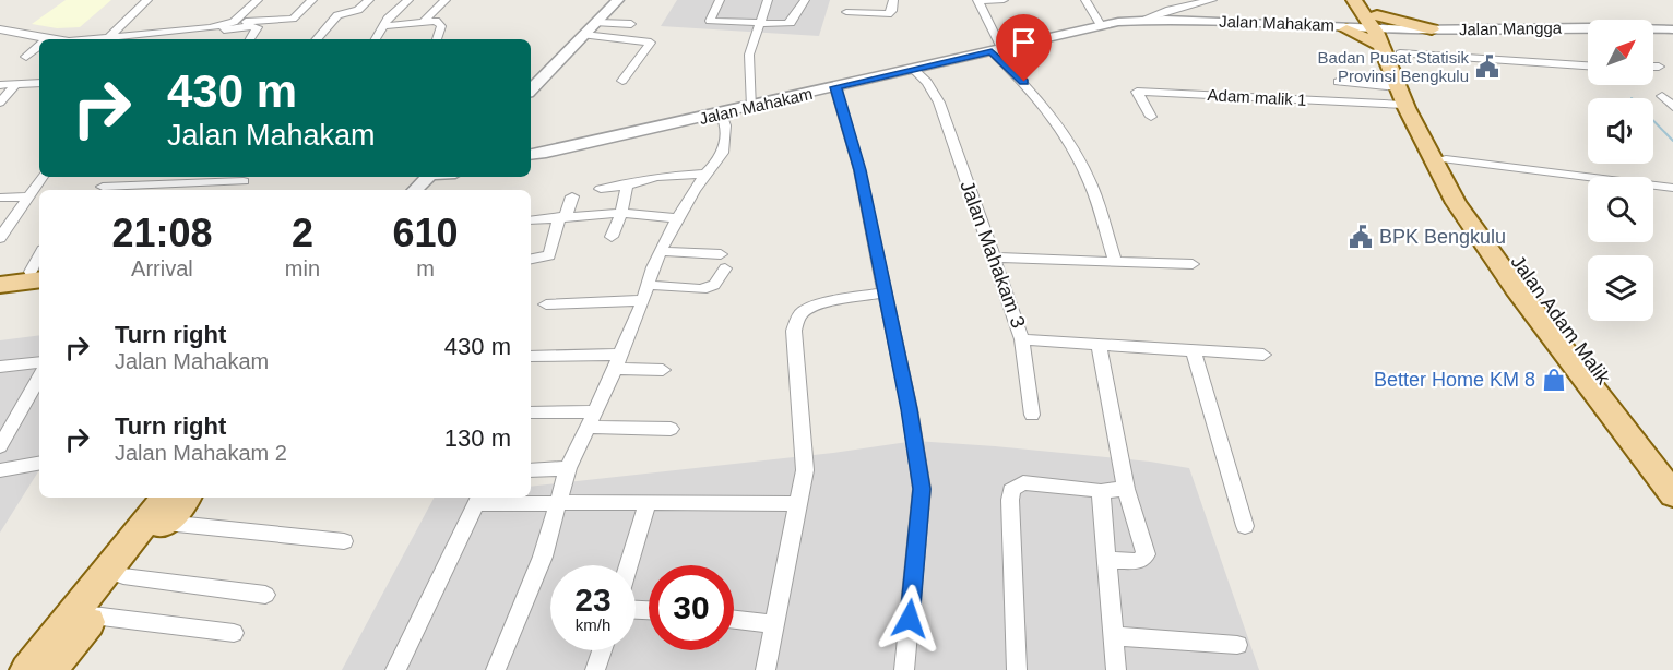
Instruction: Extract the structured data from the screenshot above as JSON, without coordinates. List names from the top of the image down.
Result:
{
  "streets": {
    "main road": ["Jalan Adam Malik"],
    "street": [
      "Jalan Mahakam",
      "Jalan Mangga",
      "Adam malik 1",
      "Jalan Mahakam 3"
    ]
  },
  "crossings": [
    ["Jalan Mahakam", "Jalan Mahakam 3"],
    ["Jalan Mangga", "Jalan Adam Malik"],
    ["Adam malik 1", "Jalan Adam Malik"]
  ],
  "places": {
    "public building": ["Badan Pusat Statisik Provinsi Bengkulu", "BPK Bengkulu"],
    "shop": ["Better Home KM 8"]
  },
  "north": "top right",
  "page": {
    "turn": ["430 m", "Jalan Mahakam"],
    "eta": [
      "21:08",
      "Arrival",
      "2",
      "min",
      "610",
      "m"
    ],
    "list": [
      {
        "name": "Turn right",
        "note": "Jalan Mahakam",
        "value": "430 m"
      },
      {
        "name": "Turn right",
        "note": "Jalan Mahakam 2",
        "value": "130 m"
      }
    ],
    "speed": "23 km/h",
    "limit": "30"
  }
}
